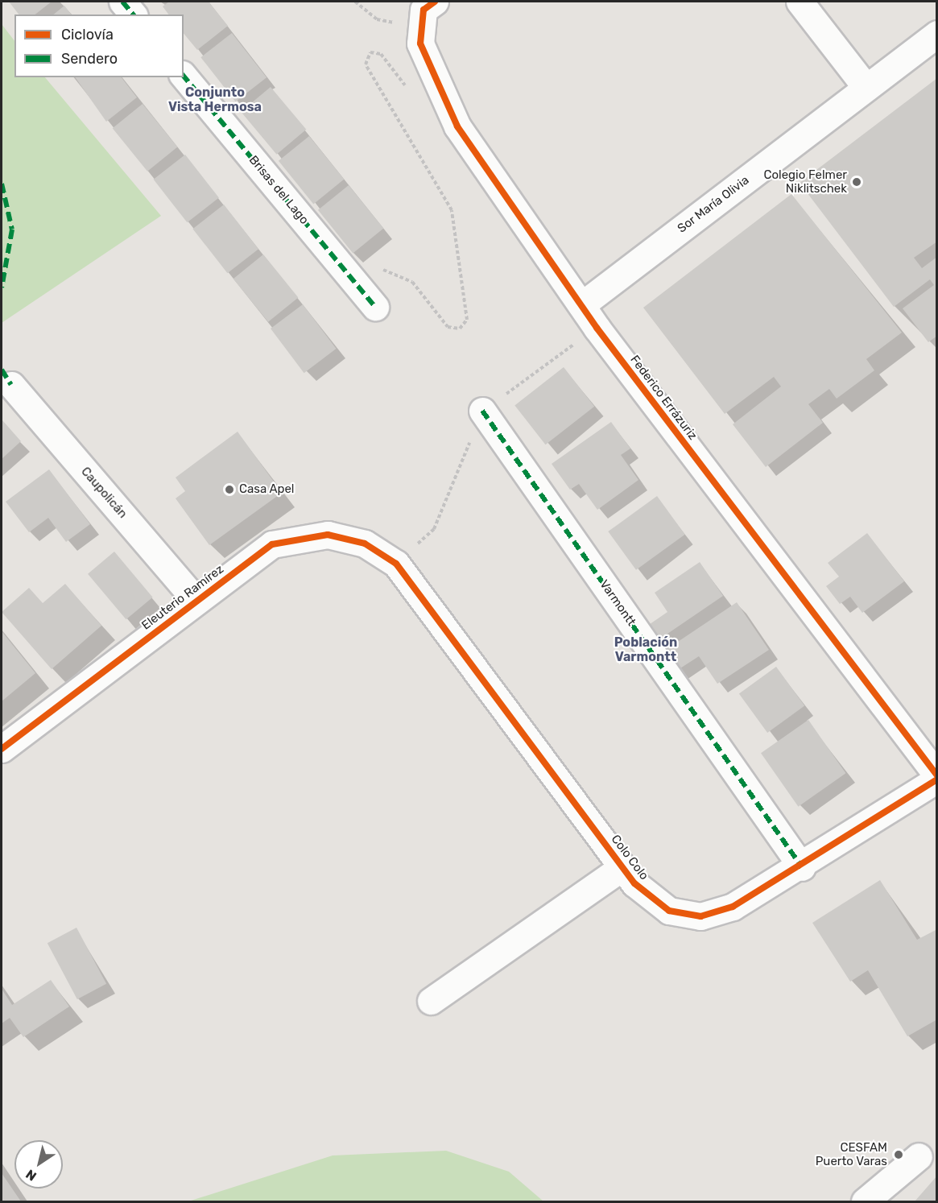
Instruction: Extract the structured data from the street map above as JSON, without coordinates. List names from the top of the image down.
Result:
{
  "streets": {
    "street": [
      "Brisas del Lago",
      "Sor María Olivia",
      "Federico Errázuriz",
      "Caupolicán",
      "Eleuterio Ramírez",
      "Varmontt",
      "Colo Colo"
    ]
  },
  "crossings": [
    ["Sor María Olivia", "Federico Errázuriz"],
    ["Caupolicán", "Eleuterio Ramírez"],
    ["Eleuterio Ramírez", "Colo Colo"],
    ["Varmontt", "Colo Colo"]
  ],
  "districts": ["Conjunto Vista Hermosa", "Población Varmontt"],
  "places": ["Colegio Felmer Niklitschek", "Casa Apel", "CESFAM Puerto Varas"],
  "legend": ["Ciclovía", "Sendero"],
  "north": "bottom left"
}
